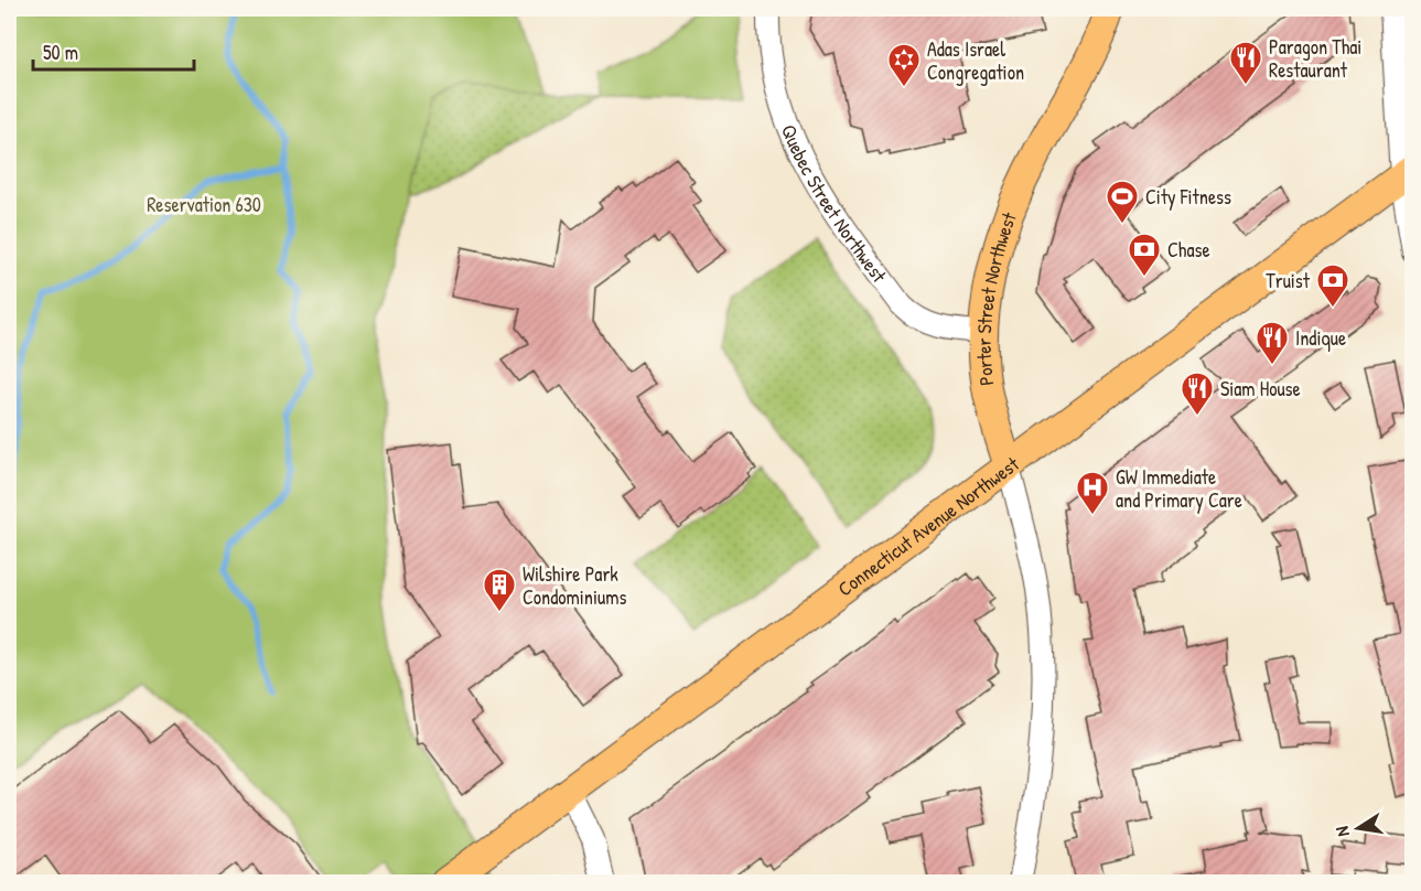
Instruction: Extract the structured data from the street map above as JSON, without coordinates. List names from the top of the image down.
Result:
{
  "streets": {
    "main road": ["Porter Street Northwest", "Connecticut Avenue Northwest"],
    "street": ["Quebec Street Northwest"]
  },
  "crossings": [
    ["Quebec Street Northwest", "Porter Street Northwest"],
    ["Porter Street Northwest", "Connecticut Avenue Northwest"]
  ],
  "parks": ["Reservation 630"],
  "places": {
    "restaurant": ["Paragon Thai Restaurant", "Indique", "Siam House"],
    "synagogue": ["Adas Israel Congregation"],
    "sports": ["City Fitness"],
    "bank": ["Chase", "Truist"],
    "hospital": ["GW Immediate and Primary Care"],
    "building": ["Wilshire Park Condominiums"]
  },
  "scale_bar": "50 m",
  "north": "left"
}
